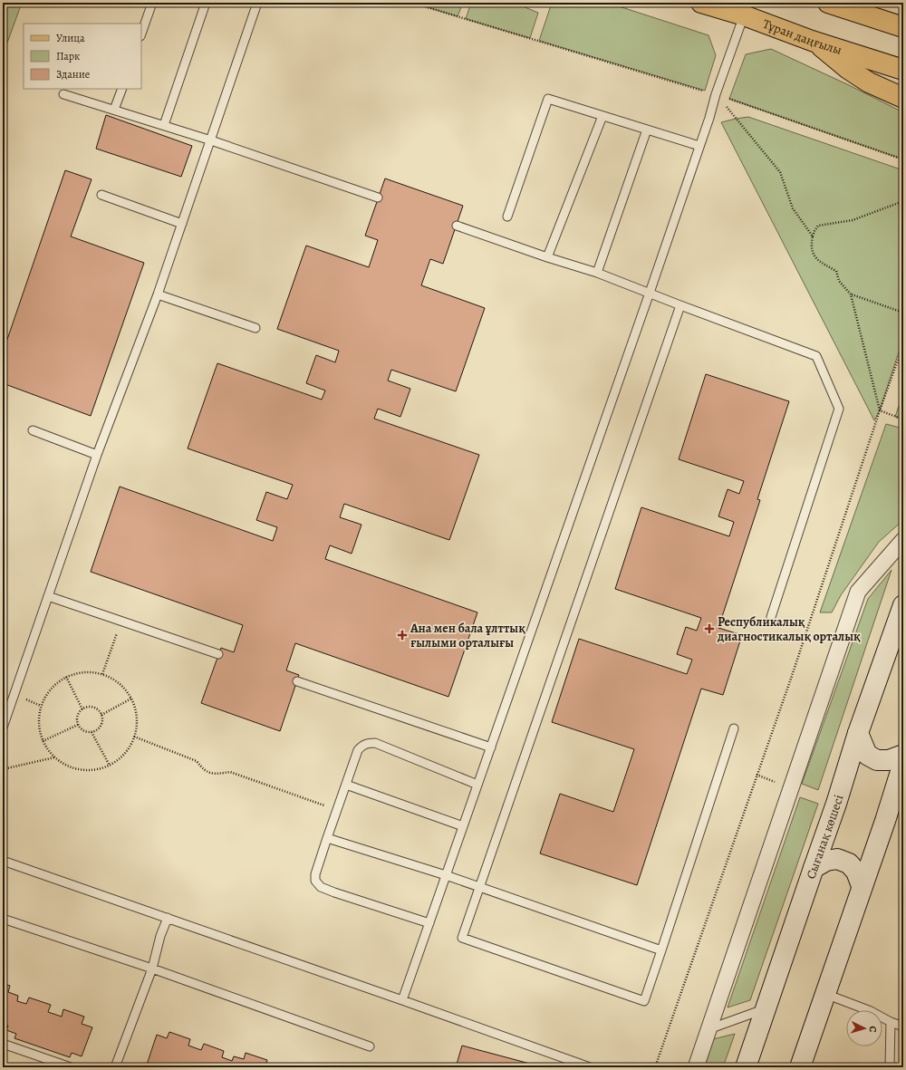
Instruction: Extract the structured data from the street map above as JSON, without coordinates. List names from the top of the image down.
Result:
{
  "streets": {
    "main road": ["Тұран даңғылы", "Сығанақ көшесі"]
  },
  "places": {
    "health": ["Республикалық диагностикалық орталық", "Ана мен бала ұлттық ғылыми орталығы"]
  },
  "legend": ["Улица", "Парк", "Здание"],
  "north": "right"
}
